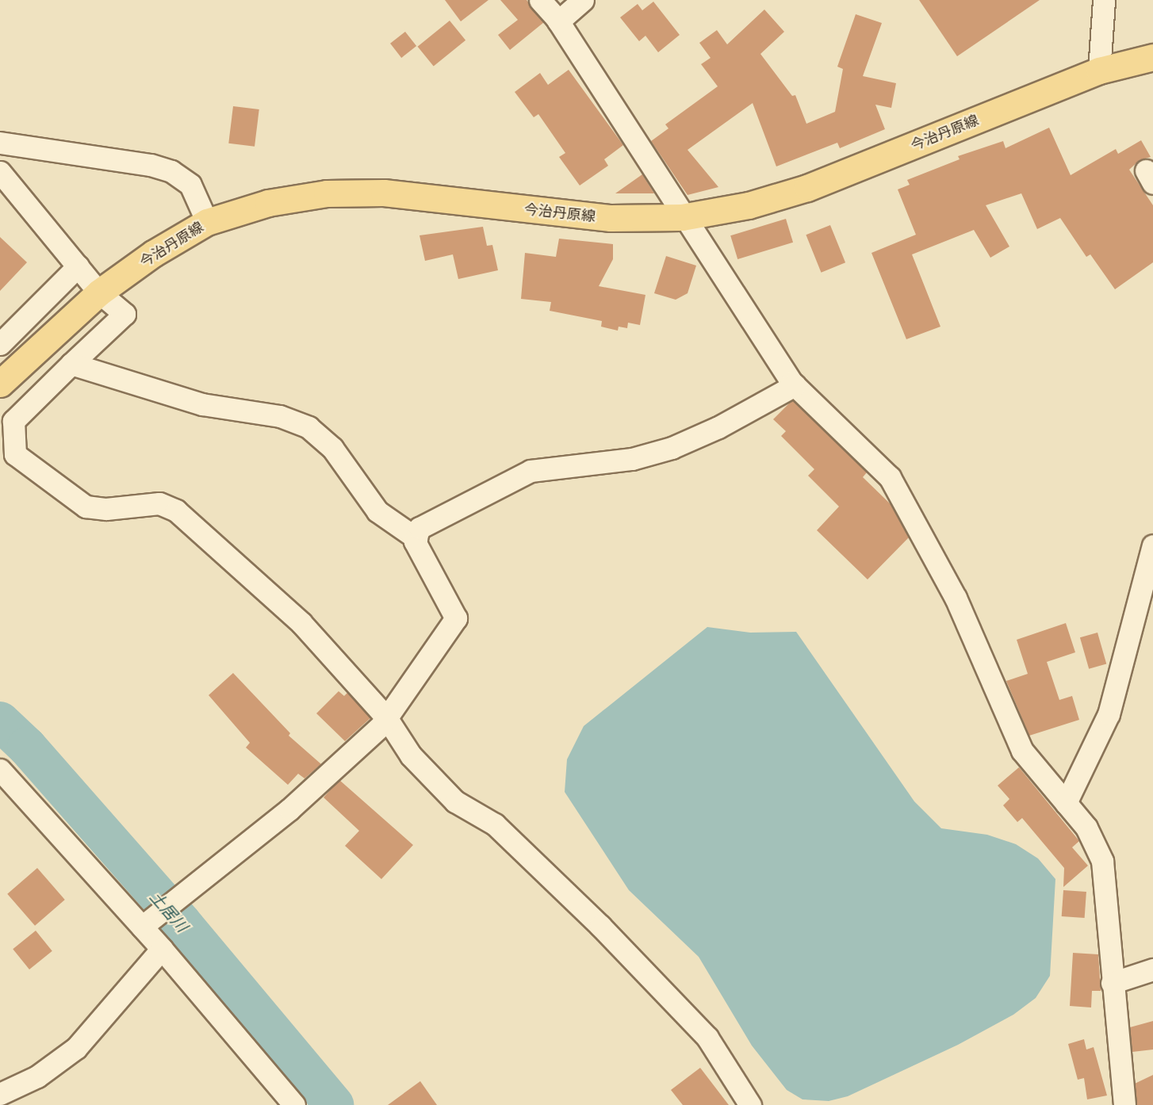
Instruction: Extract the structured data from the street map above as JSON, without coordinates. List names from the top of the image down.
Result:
{
  "streets": {
    "main road": ["今治丹原線"]
  },
  "water": ["土居川"]
}
